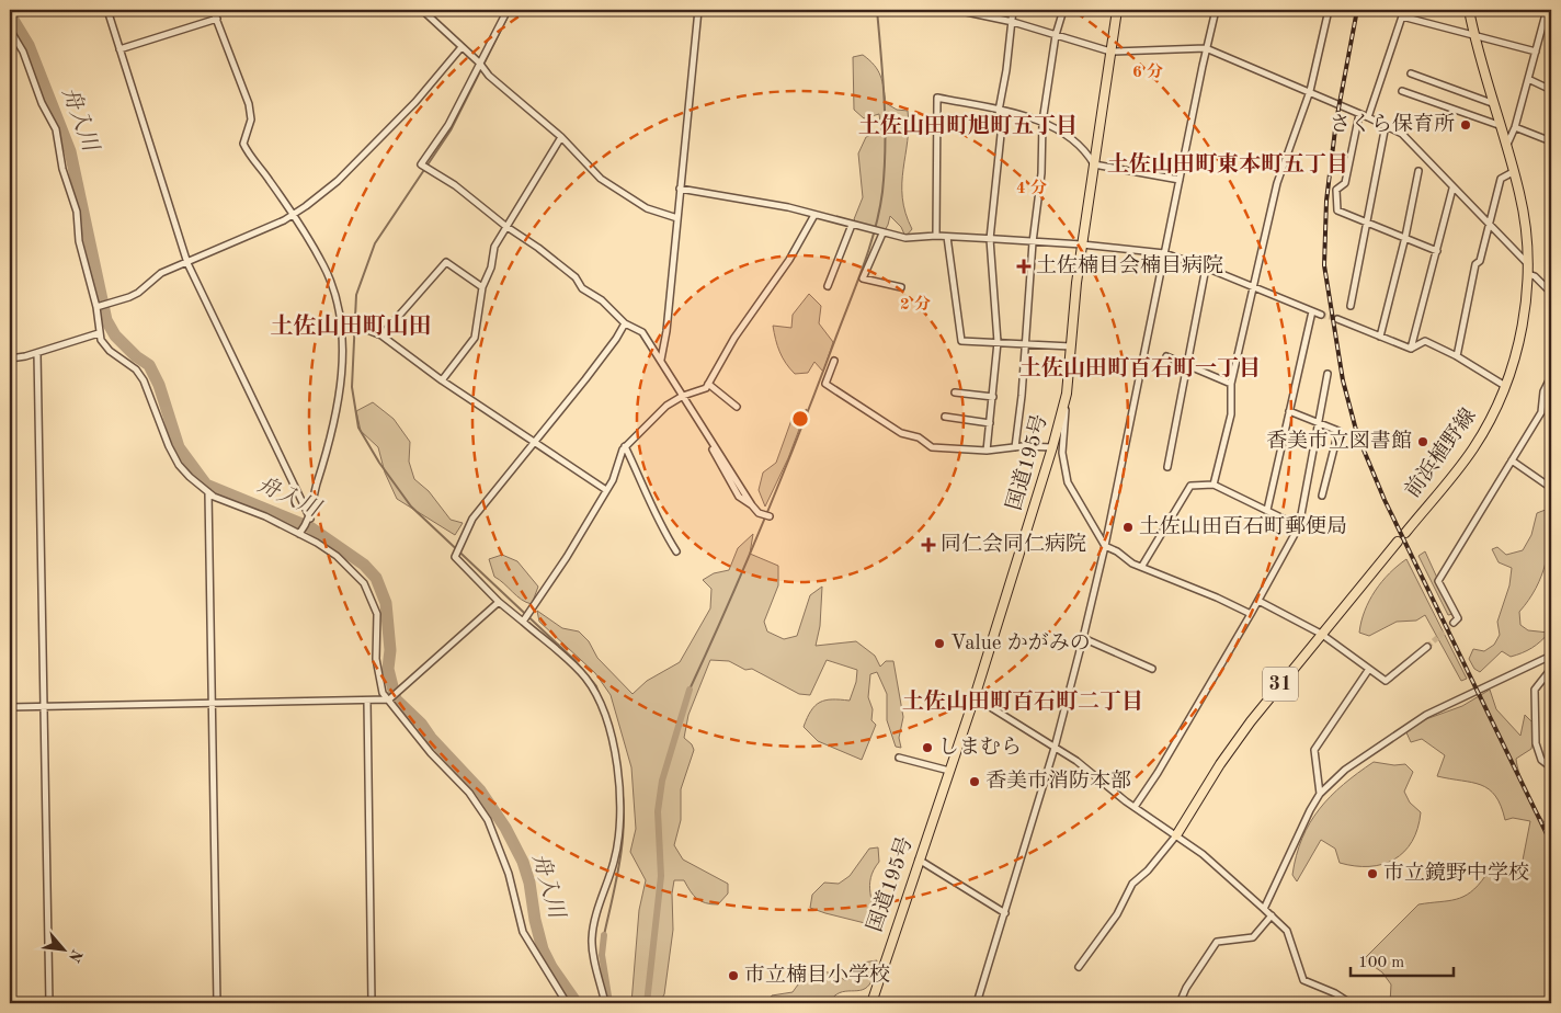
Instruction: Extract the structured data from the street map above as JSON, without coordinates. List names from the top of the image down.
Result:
{
  "streets": {
    "main road": ["前浜植野線", "国道195号", "31"]
  },
  "districts": [
    "土佐山田町旭町五丁目",
    "土佐山田町東本町五丁目",
    "土佐山田町山田",
    "土佐山田町百石町一丁目",
    "土佐山田町百石町二丁目"
  ],
  "water": ["舟入川"],
  "places": {
    "other": [
      "さくら保育所",
      "香美市立図書館",
      "土佐山田百石町郵便局",
      "Value かがみの",
      "しまむら",
      "香美市消防本部",
      "市立鏡野中学校",
      "市立楠目小学校"
    ],
    "health": ["土佐楠目会楠目病院", "同仁会同仁病院"]
  },
  "scale_bar": "100 m",
  "north": "bottom right",
  "rings": ["6 分", "4 分", "2 分"]
}
